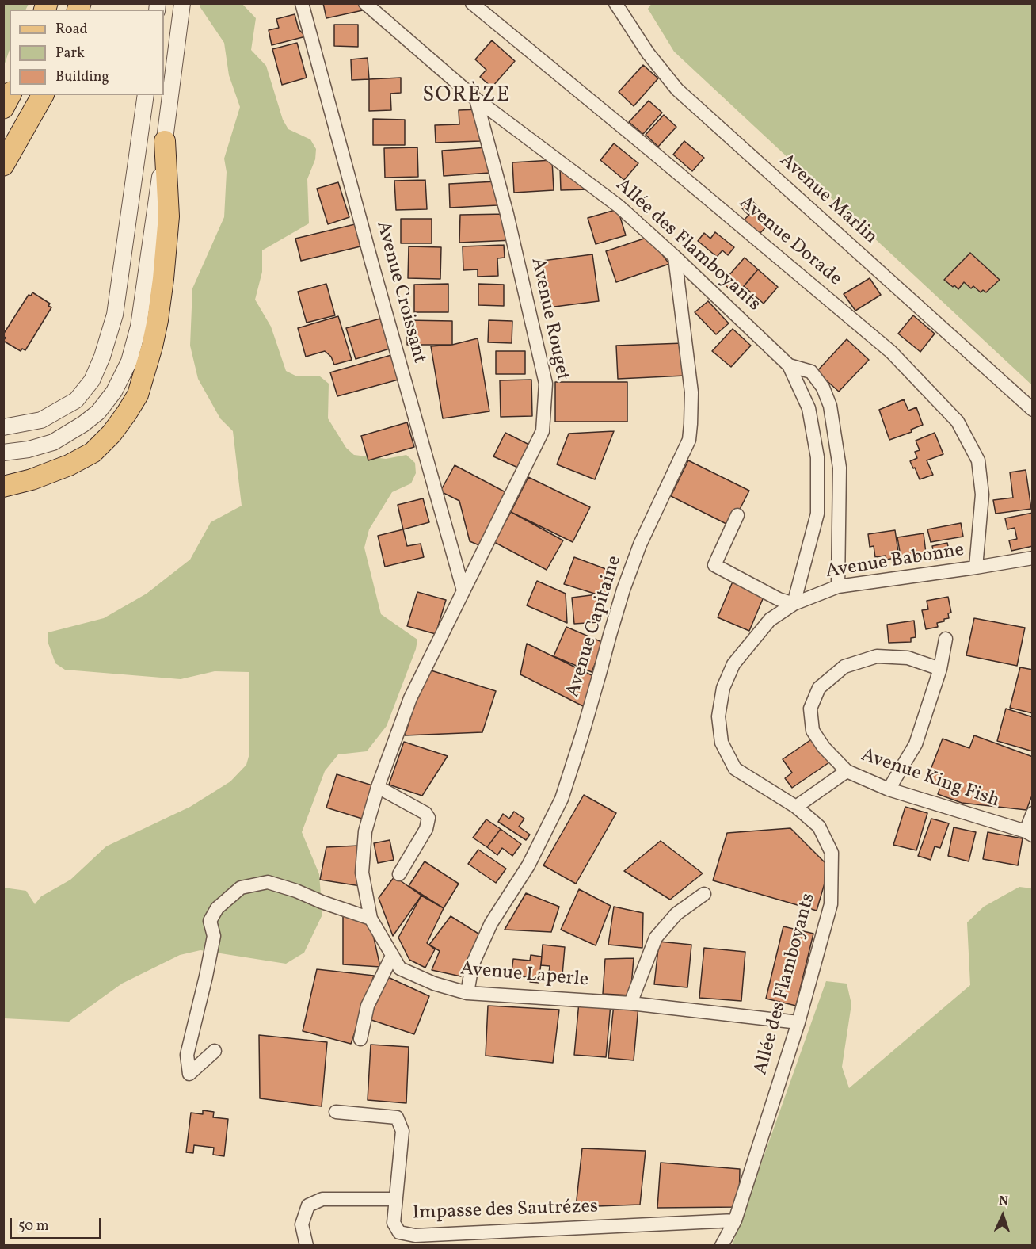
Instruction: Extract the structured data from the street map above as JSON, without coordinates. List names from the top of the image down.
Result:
{
  "streets": {
    "street": [
      "Avenue Marlin",
      "Avenue Dorade",
      "Allée des Flamboyants",
      "Avenue Croissant",
      "Avenue Rouget",
      "Avenue Babonne",
      "Avenue Capitaine",
      "Avenue King Fish",
      "Avenue Laperle",
      "Impasse des Sautrézes"
    ]
  },
  "crossings": [
    ["Avenue Dorade", "Avenue Babonne"],
    ["Allée des Flamboyants", "Avenue Rouget"],
    ["Allée des Flamboyants", "Avenue Babonne"],
    ["Allée des Flamboyants", "Avenue Capitaine"],
    ["Allée des Flamboyants", "Avenue King Fish"],
    ["Allée des Flamboyants", "Avenue Laperle"],
    ["Allée des Flamboyants", "Impasse des Sautrézes"],
    ["Avenue Croissant", "Avenue Rouget"],
    ["Avenue Croissant", "Avenue Laperle"],
    ["Avenue Rouget", "Avenue Laperle"],
    ["Avenue Capitaine", "Avenue Laperle"]
  ],
  "districts": ["SORÈZE"],
  "legend": ["Road", "Park", "Building"],
  "scale_bar": "50 m",
  "north": "top"
}
